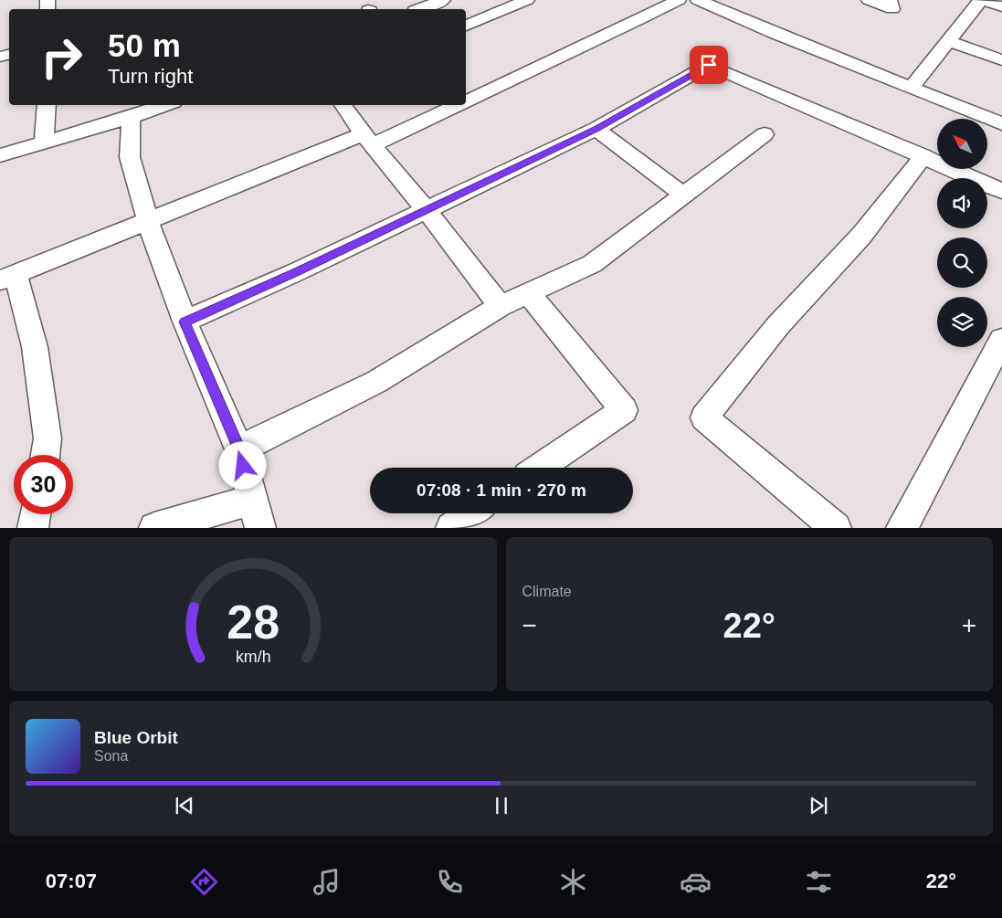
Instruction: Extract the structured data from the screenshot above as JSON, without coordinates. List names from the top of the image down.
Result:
{
  "north": "top left",
  "page": {
    "turn": ["50 m", "Turn right"],
    "limit": "30",
    "trip": "07:08 · 1 min · 270 m",
    "tile": "Climate",
    "heat": ["−", "22°", "+"],
    "song": ["Blue Orbit", "Sona"],
    "tabs": ["07:07", "22°"],
    "gauge": ["28", "km/h"]
  }
}
